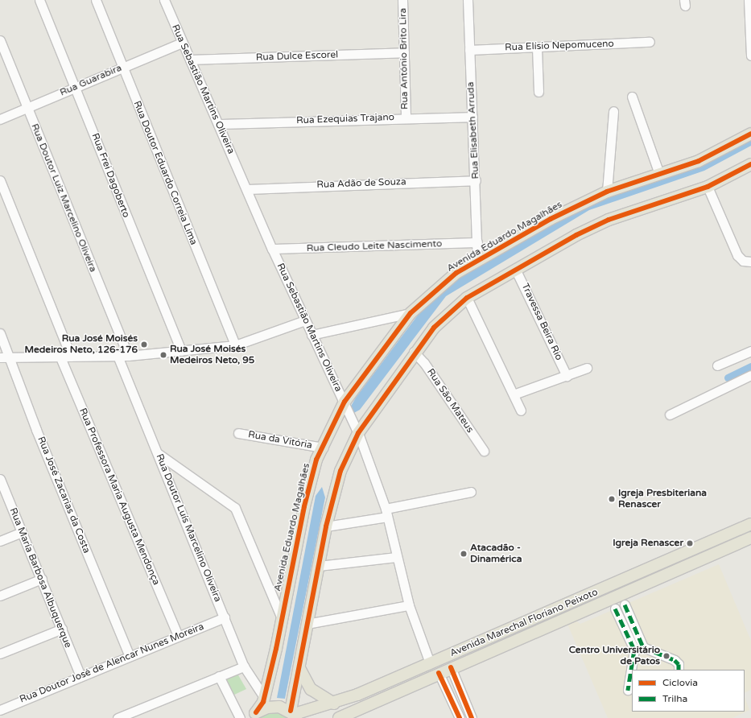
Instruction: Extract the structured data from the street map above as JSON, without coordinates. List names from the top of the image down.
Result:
{
  "streets": {
    "main road": ["Avenida Eduardo Magalhães", "Avenida Marechal Floriano Peixoto"],
    "street": [
      "Rua Elísio Nepomuceno",
      "Rua Dulce Escorel",
      "Rua António Brito Lira",
      "Rua Guarabira",
      "Rua Sebastião Martins Oliveira",
      "Rua Ezequias Trajano",
      "Rua Elisabeth Arruda",
      "Rua Doutor Eduardo Correia Lima",
      "Rua Frei Dagoberto",
      "Rua Adão de Souza",
      "Rua Doutor Luiz Marcelino Oliveira",
      "Rua Cleudo Leite Nascimento",
      "Travessa Beira Rio",
      "Rua São Mateus",
      "Rua da Vitória",
      "Rua José Zacarias da Costa",
      "Rua Professora Maria Augusta Mendonça",
      "Rua Doutor Luís Marcelino Oliveira",
      "Rua María Barbosa Albuquerque",
      "Rua Doutor José de Alencar Nunes Moreira"
    ]
  },
  "crossings": [
    ["Rua Elísio Nepomuceno", "Rua Elisabeth Arruda"],
    ["Rua Dulce Escorel", "Rua António Brito Lira"],
    ["Rua Dulce Escorel", "Rua Sebastião Martins Oliveira"],
    ["Rua António Brito Lira", "Rua Ezequias Trajano"],
    ["Rua Guarabira", "Rua Sebastião Martins Oliveira"],
    ["Rua Guarabira", "Rua Doutor Eduardo Correia Lima"],
    ["Rua Guarabira", "Rua Frei Dagoberto"],
    ["Rua Guarabira", "Rua Doutor Luiz Marcelino Oliveira"],
    ["Rua Sebastião Martins Oliveira", "Rua Ezequias Trajano"],
    ["Rua Sebastião Martins Oliveira", "Rua Adão de Souza"],
    ["Rua Sebastião Martins Oliveira", "Avenida Eduardo Magalhães"],
    ["Rua Sebastião Martins Oliveira", "Rua Cleudo Leite Nascimento"],
    ["Rua Sebastião Martins Oliveira", "Avenida Marechal Floriano Peixoto"],
    ["Rua Ezequias Trajano", "Rua Elisabeth Arruda"],
    ["Rua Elisabeth Arruda", "Rua Adão de Souza"],
    ["Rua Elisabeth Arruda", "Avenida Eduardo Magalhães"],
    ["Rua Elisabeth Arruda", "Rua Cleudo Leite Nascimento"],
    ["Avenida Eduardo Magalhães", "Rua da Vitória"],
    ["Avenida Eduardo Magalhães", "Rua Doutor Luís Marcelino Oliveira"],
    ["Rua José Zacarias da Costa", "Rua Doutor José de Alencar Nunes Moreira"],
    ["Rua Professora Maria Augusta Mendonça", "Rua Doutor José de Alencar Nunes Moreira"],
    ["Rua Doutor Luís Marcelino Oliveira", "Rua Doutor José de Alencar Nunes Moreira"],
    ["Rua María Barbosa Albuquerque", "Rua Doutor José de Alencar Nunes Moreira"]
  ],
  "places": [
    "Rua José Moisés Medeiros Neto, 126-176",
    "Rua José Moisés Medeiros Neto, 95",
    "Igreja Presbiteriana Renascer",
    "Igreja Renascer",
    "Atacadão - Dinamérica",
    "Centro Universitário de Patos"
  ],
  "legend": ["Ciclovia", "Trilha"]
}
